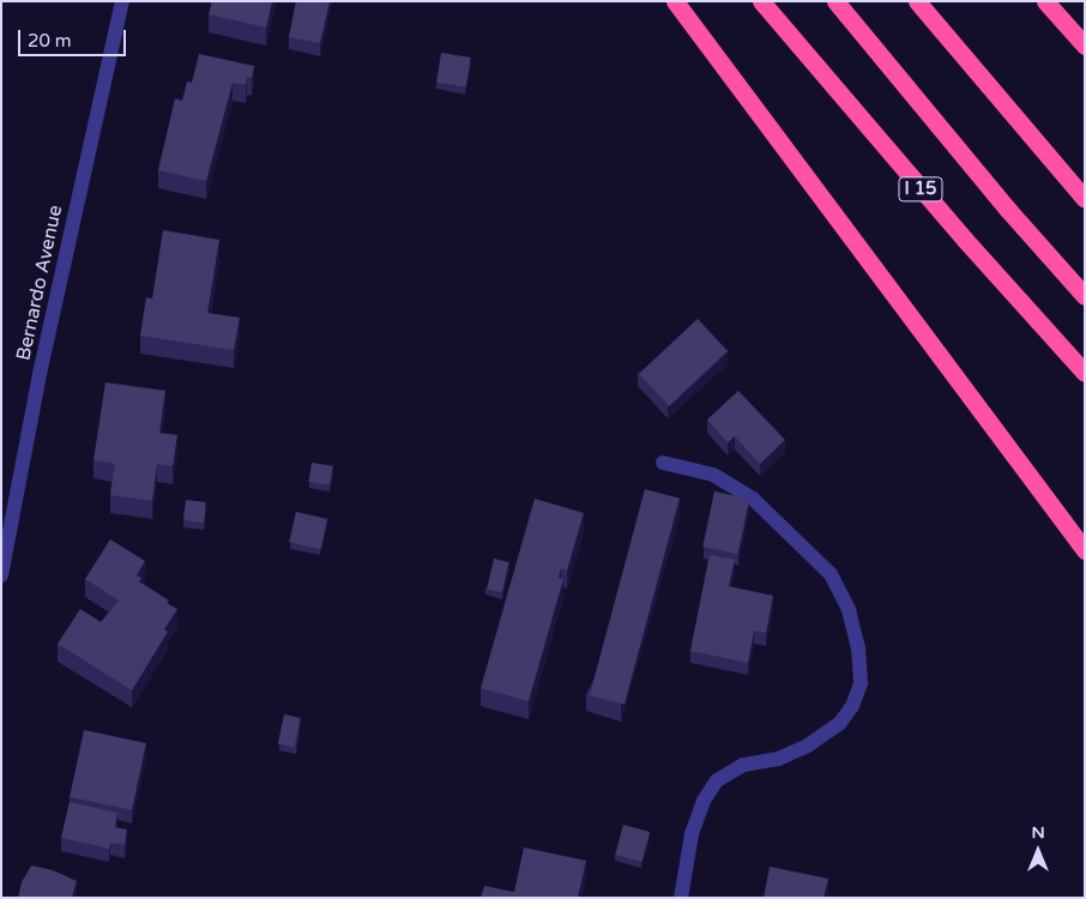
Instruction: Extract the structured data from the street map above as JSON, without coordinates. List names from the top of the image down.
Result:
{
  "streets": {
    "highway": ["I 15"],
    "street": ["Bernardo Avenue"]
  },
  "scale_bar": "20 m",
  "north": "top"
}
